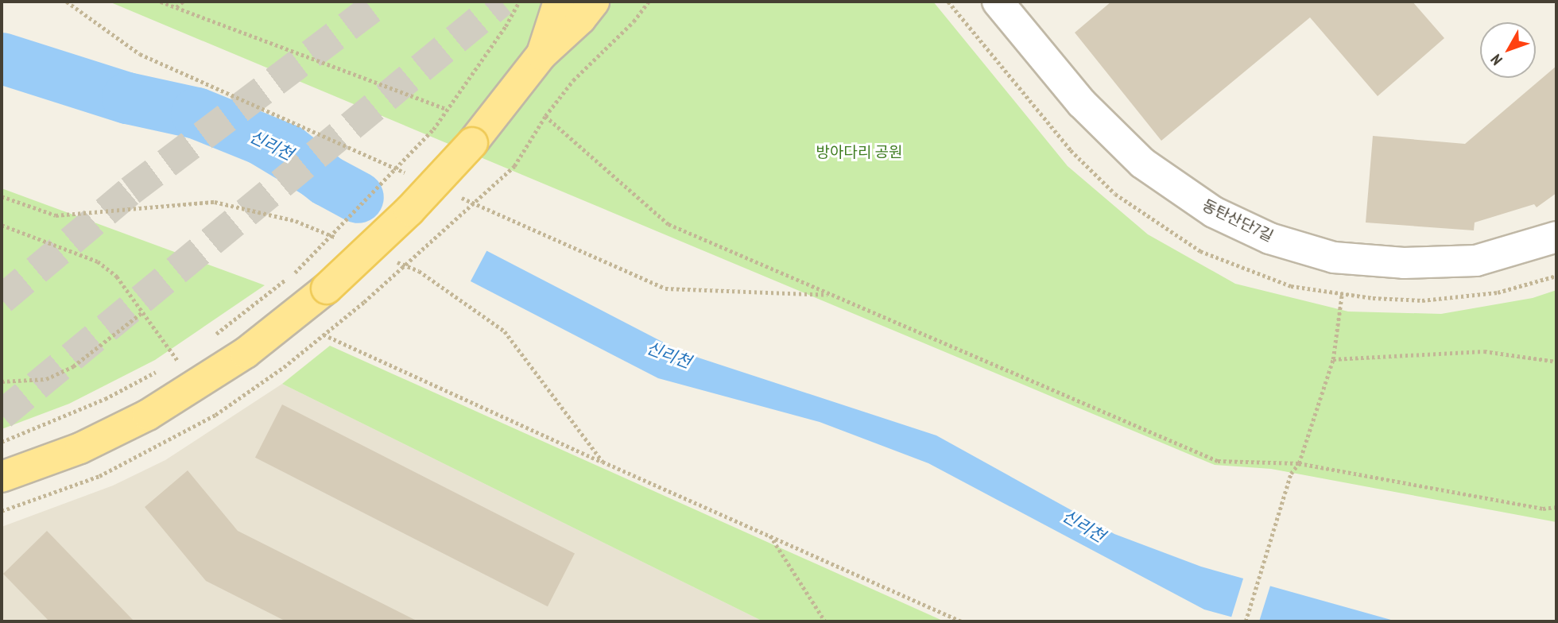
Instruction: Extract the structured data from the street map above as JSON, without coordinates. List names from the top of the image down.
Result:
{
  "streets": {
    "street": ["동탄산단7길"]
  },
  "water": ["신리천"],
  "parks": ["방아다리 공원"],
  "north": "bottom left"
}
